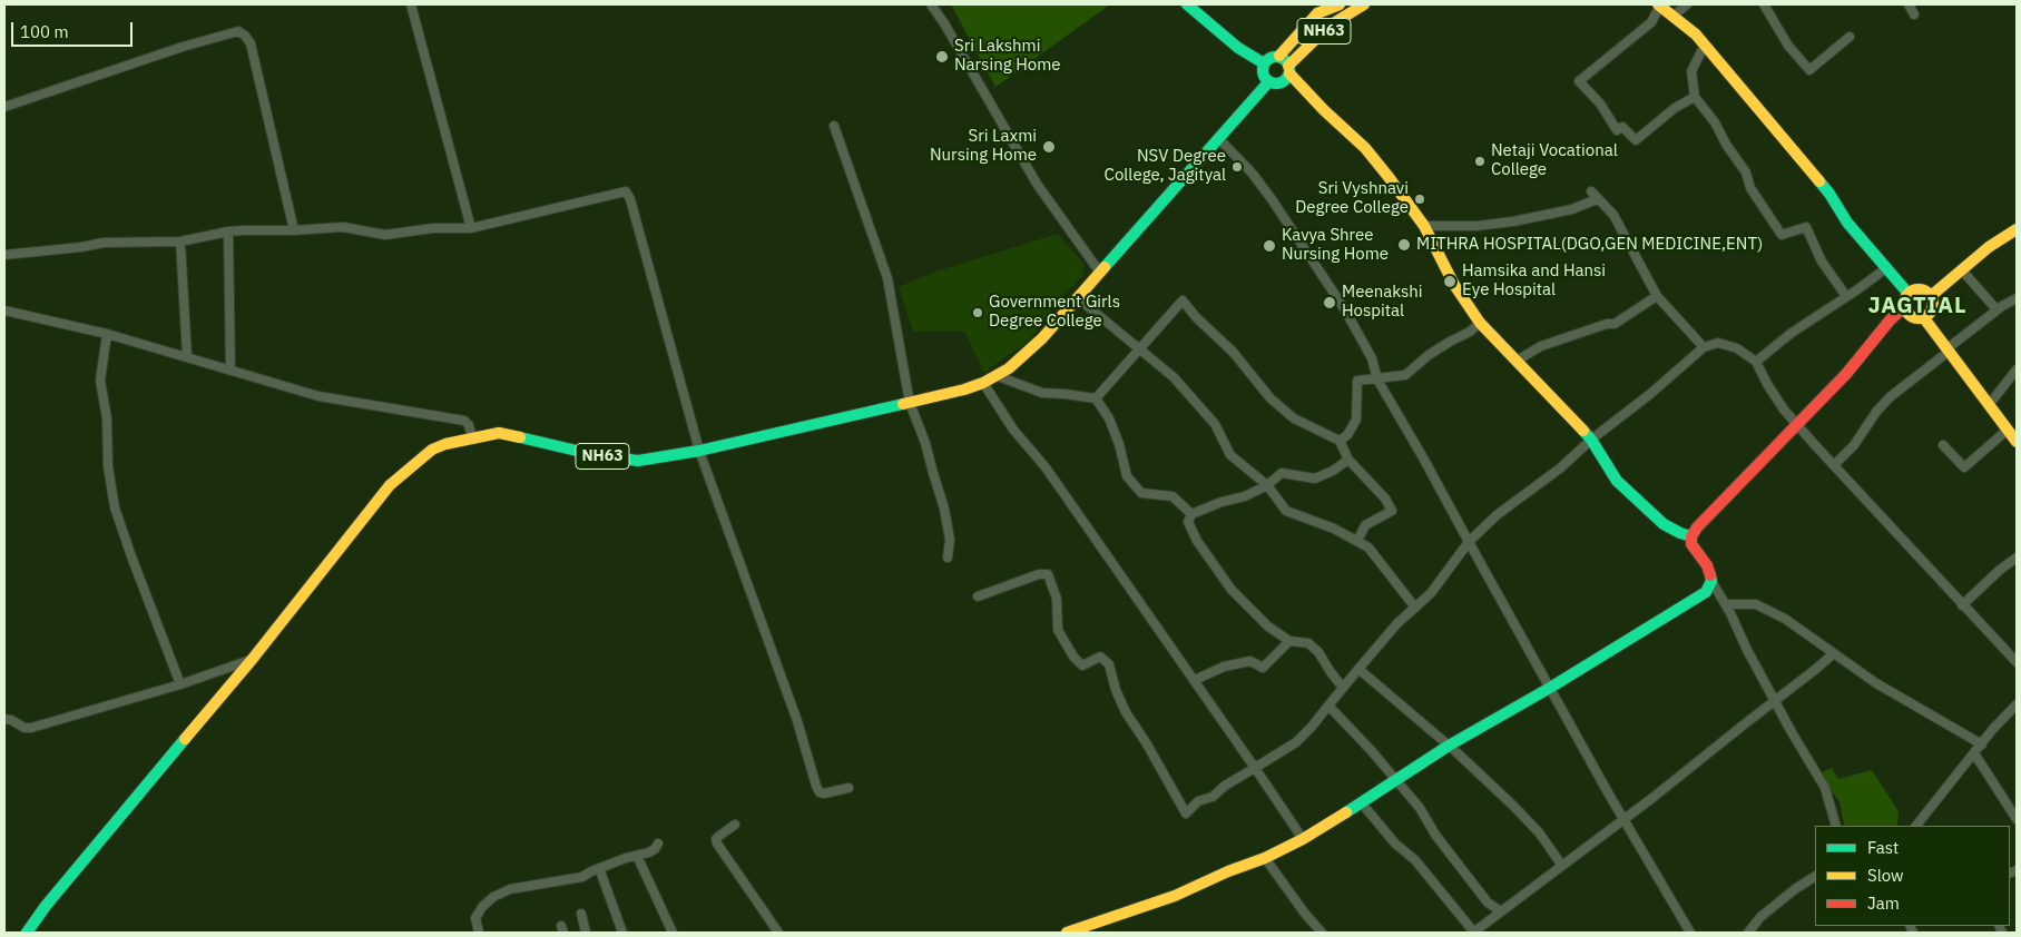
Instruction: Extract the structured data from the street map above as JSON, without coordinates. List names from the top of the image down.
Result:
{
  "streets": {
    "main road": ["NH63"]
  },
  "districts": ["JAGTIAL"],
  "places": [
    "Sri Lakshmi Narsing Home",
    "Sri Laxmi Nursing Home",
    "Netaji Vocational College",
    "NSV Degree College, Jagityal",
    "Sri Vyshnavi Degree College",
    "MITHRA HOSPITAL(DGO,GEN MEDICINE,ENT)",
    "Kavya Shree Nursing Home",
    "Hamsika and Hansi Eye Hospital",
    "Meenakshi Hospital",
    "Government Girls Degree College"
  ],
  "legend": ["Fast", "Slow", "Jam"],
  "scale_bar": "100 m"
}
